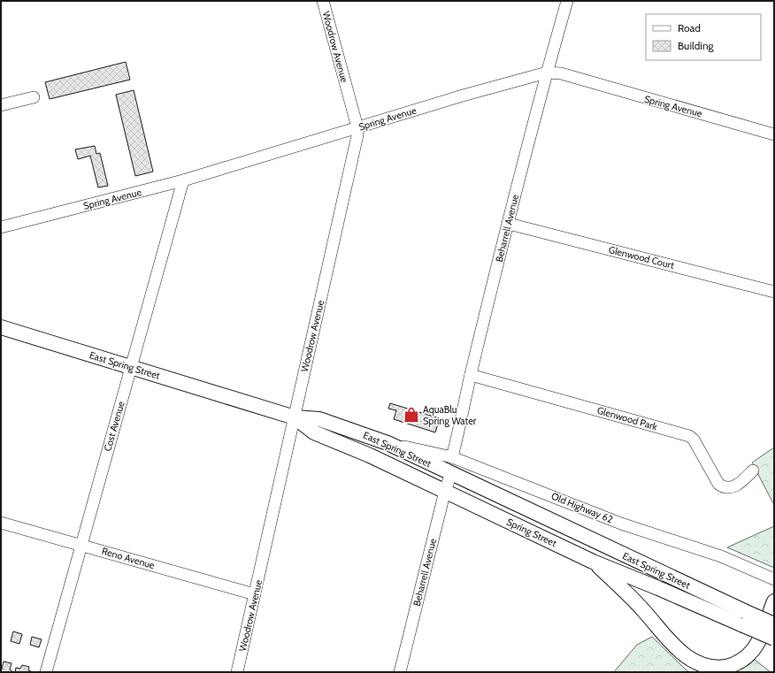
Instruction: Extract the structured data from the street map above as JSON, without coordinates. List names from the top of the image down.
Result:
{
  "streets": {
    "main road": ["East Spring Street", "Spring Street"],
    "street": [
      "Woodrow Avenue",
      "Spring Avenue",
      "Beharrell Avenue",
      "Glenwood Court",
      "Glenwood Park",
      "Cost Avenue",
      "Old Highway 62",
      "Reno Avenue"
    ]
  },
  "crossings": [
    ["Woodrow Avenue", "Spring Avenue"],
    ["Woodrow Avenue", "East Spring Street"],
    ["Woodrow Avenue", "Spring Street"],
    ["Woodrow Avenue", "Reno Avenue"],
    ["Spring Avenue", "Beharrell Avenue"],
    ["Spring Avenue", "Cost Avenue"],
    ["Beharrell Avenue", "Glenwood Court"],
    ["Beharrell Avenue", "East Spring Street"],
    ["Beharrell Avenue", "Glenwood Park"],
    ["Beharrell Avenue", "Old Highway 62"],
    ["Beharrell Avenue", "Spring Street"],
    ["East Spring Street", "Cost Avenue"],
    ["East Spring Street", "Old Highway 62"],
    ["East Spring Street", "Spring Street"],
    ["Cost Avenue", "Reno Avenue"]
  ],
  "places": {
    "shop": ["AquaBlu Spring Water"]
  },
  "legend": ["Road", "Building"]
}
